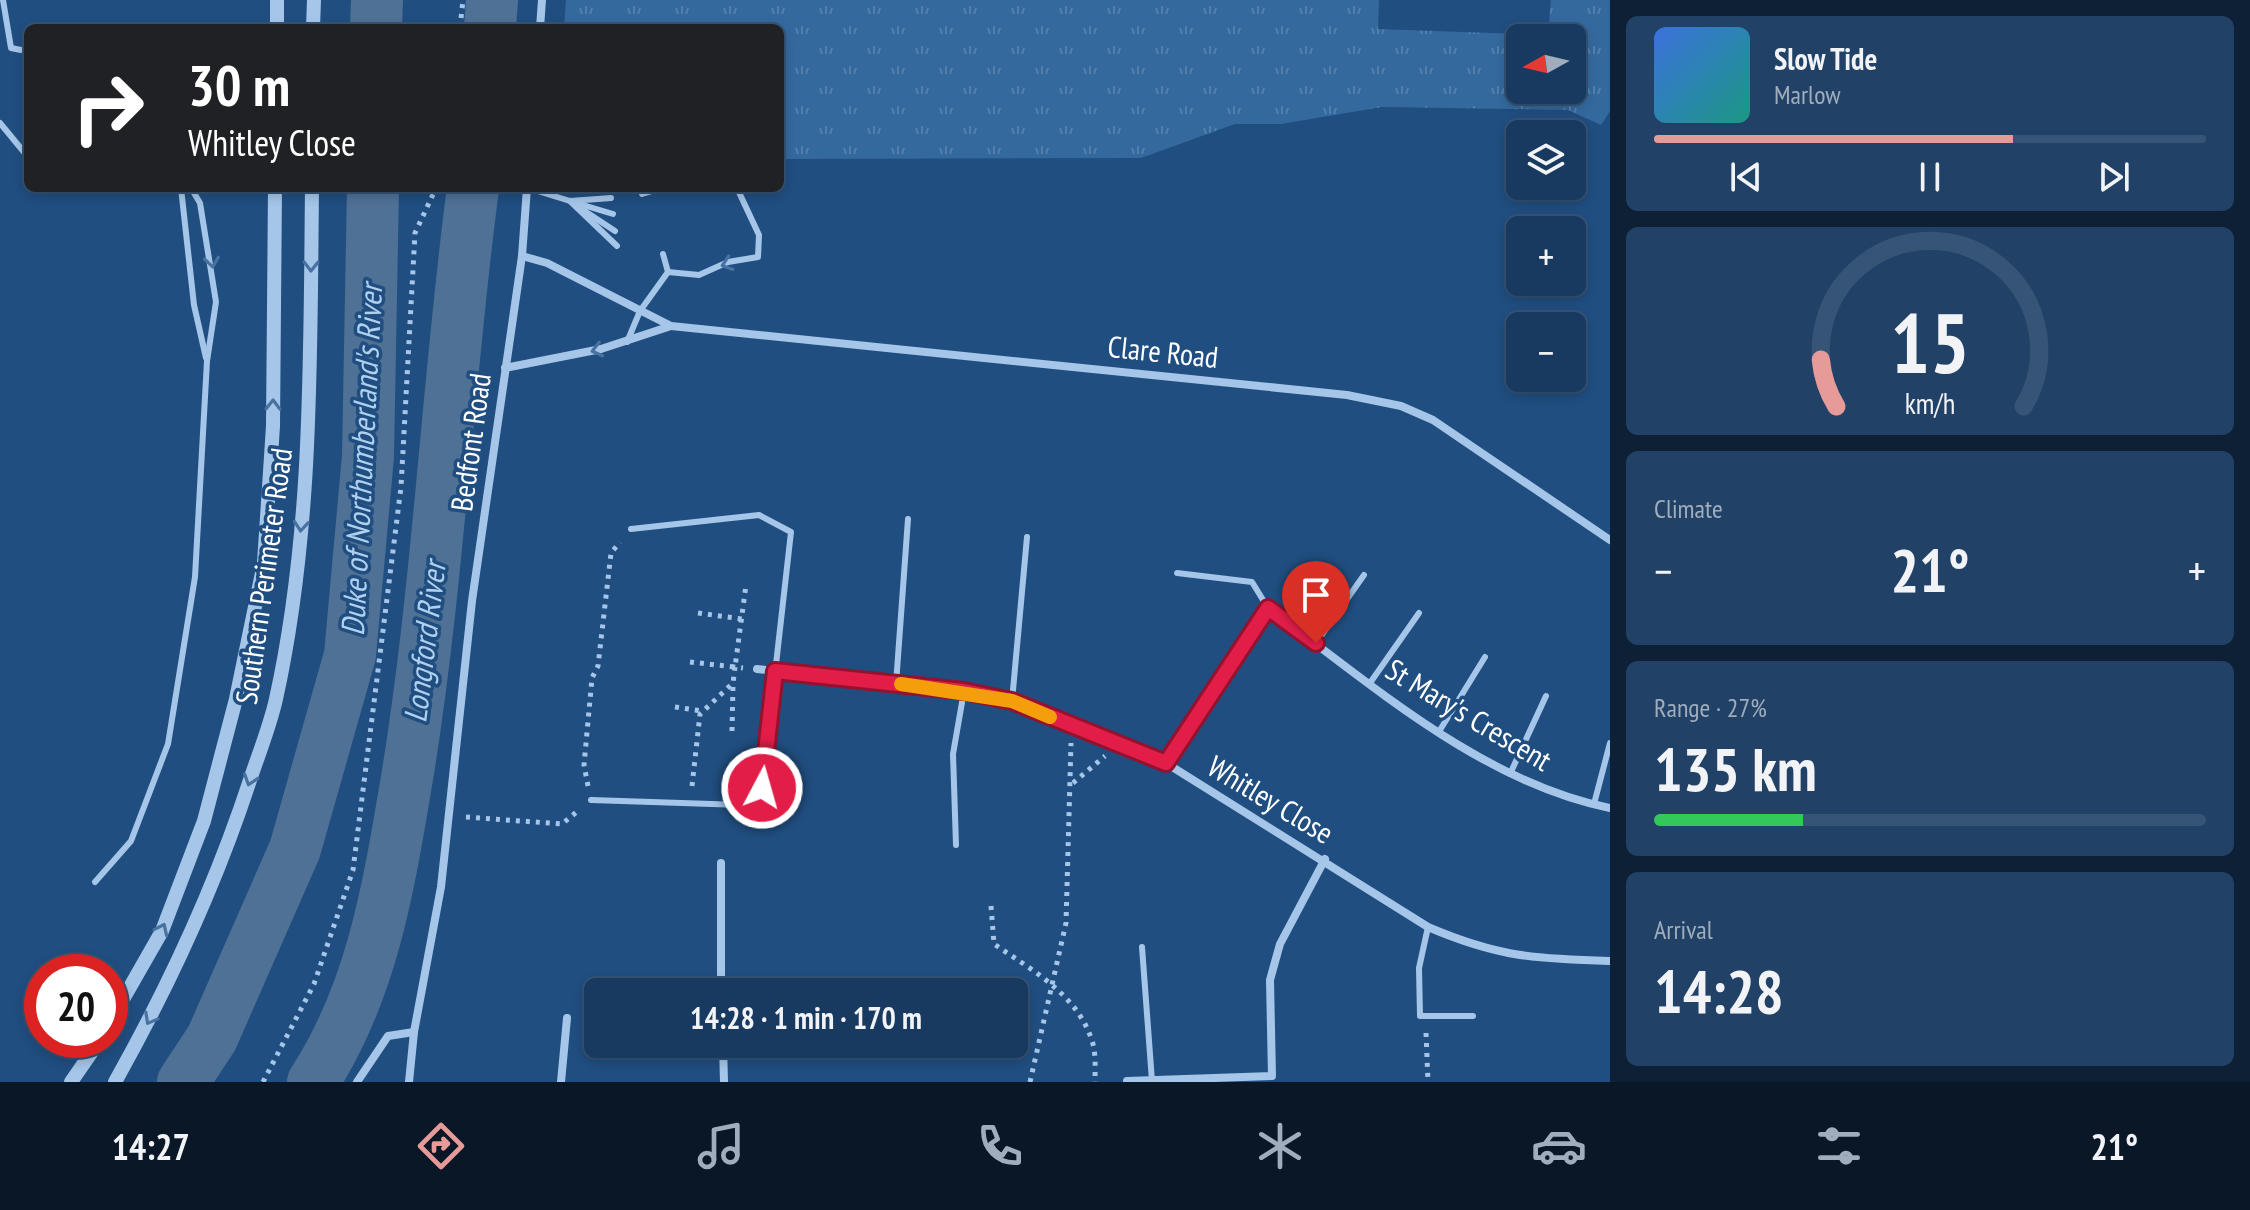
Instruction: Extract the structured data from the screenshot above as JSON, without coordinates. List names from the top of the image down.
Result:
{
  "streets": {
    "street": [
      "Clare Road",
      "Bedfont Road",
      "Southern Perimeter Road",
      "St Mary's Crescent",
      "Whitley Close"
    ]
  },
  "crossings": [
    ["Clare Road", "Bedfont Road"]
  ],
  "water": ["Duke of Northumberland's River", "Longford River"],
  "north": "left",
  "page": {
    "map_buttons": ["+", "−"],
    "turn": ["30 m", "Whitley Close"],
    "song": ["Slow Tide", "Marlow"],
    "tile": [
      "Climate",
      ["Range · 27%", "135 km"],
      ["Arrival", "14:28"]
    ],
    "heat": ["−", "21°", "+"],
    "limit": "20",
    "trip": "14:28 · 1 min · 170 m",
    "tabs": ["14:27", "21°"],
    "gauge": ["15", "km/h"]
  }
}
